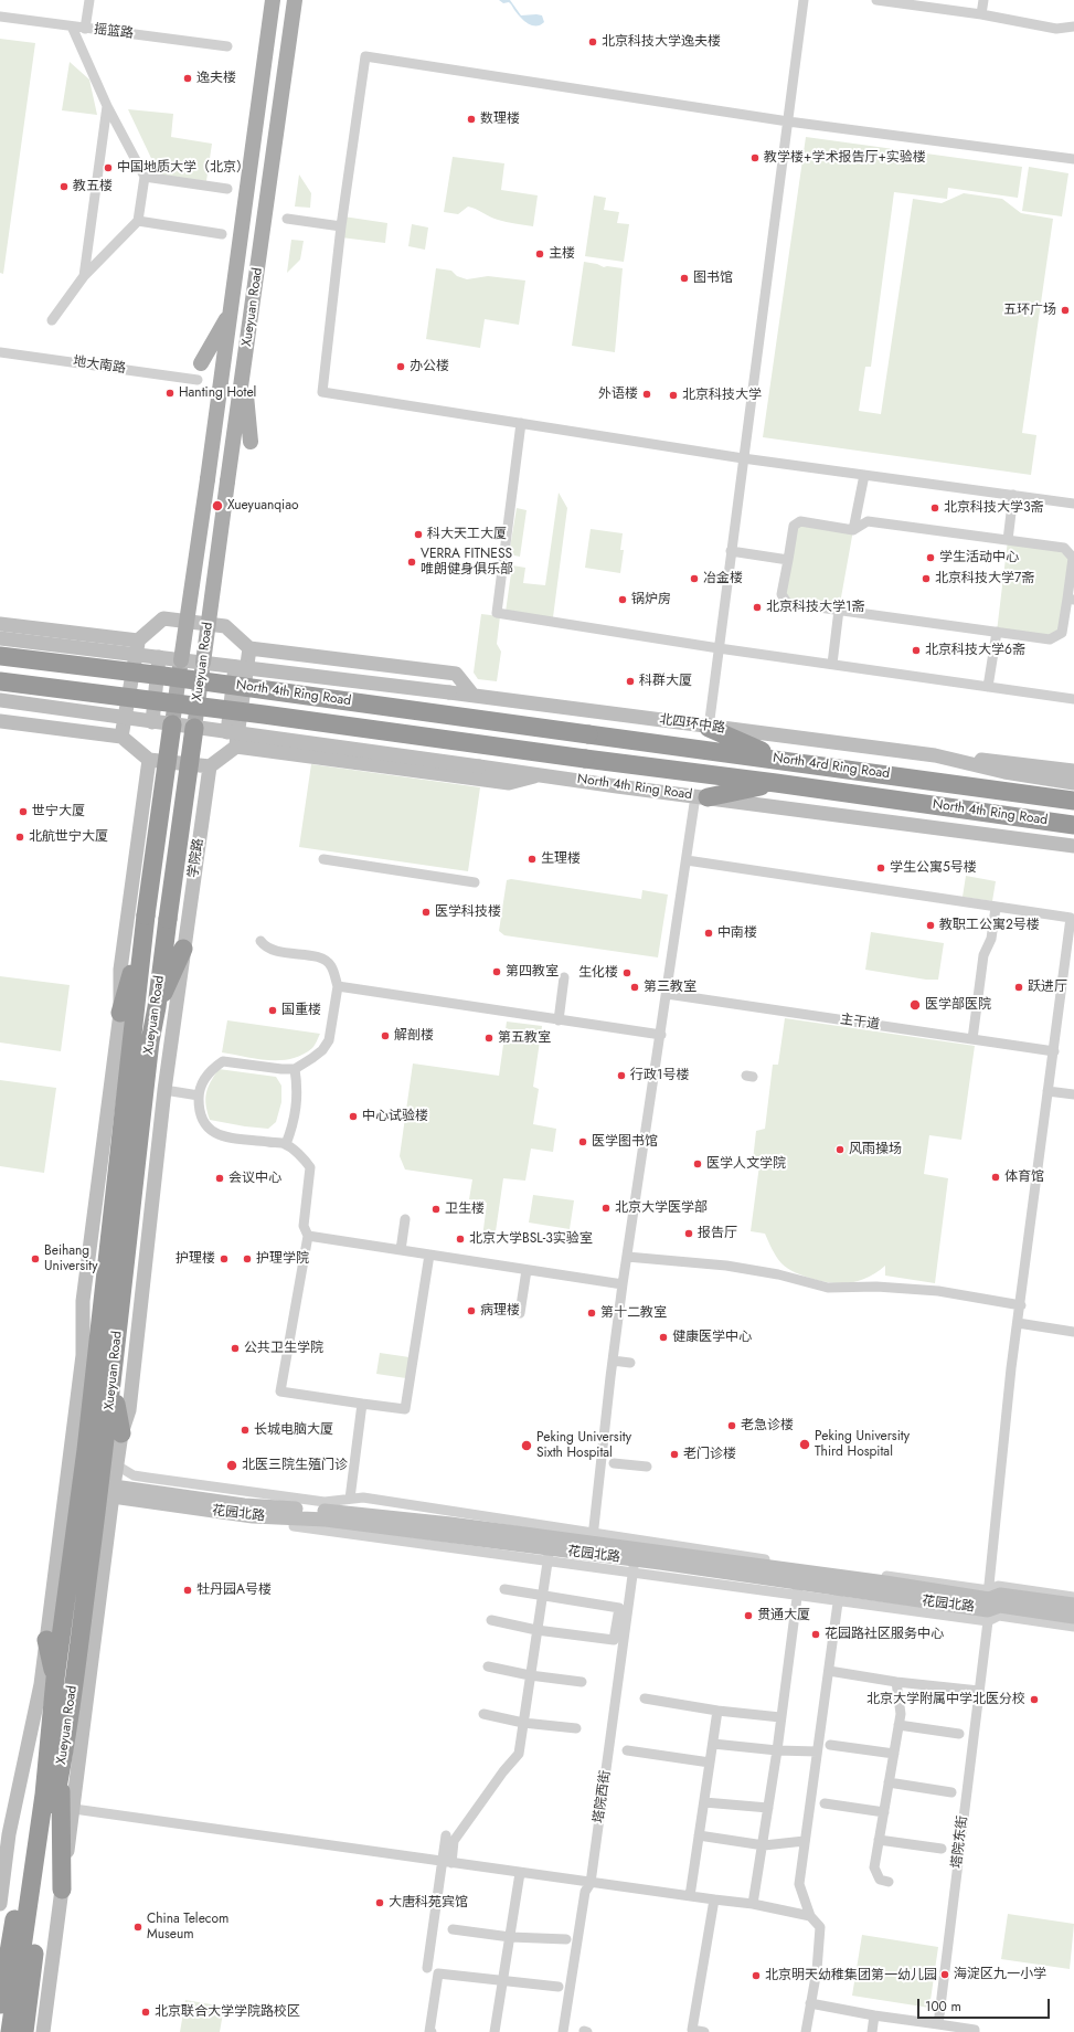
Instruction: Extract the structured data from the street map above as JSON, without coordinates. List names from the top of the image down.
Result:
{
  "streets": {
    "highway": ["Xueyuan Road", "North 4th Ring Road", "North 4rd Ring Road"],
    "street": [
      "摇篮路",
      "地大南路",
      "北四环中路",
      "学院路",
      "主干道",
      "花园北路",
      "塔院西街",
      "塔院东街"
    ]
  },
  "crossings": [
    ["Xueyuan Road", "North 4th Ring Road"],
    ["Xueyuan Road", "学院路"],
    ["Xueyuan Road", "花园北路"],
    ["North 4th Ring Road", "北四环中路"],
    ["North 4th Ring Road", "North 4rd Ring Road"],
    ["主干道", "塔院东街"],
    ["花园北路", "塔院西街"],
    ["花园北路", "塔院东街"]
  ],
  "places": [
    "北京科技大学逸夫楼",
    "逸夫楼",
    "数理楼",
    "教学楼+学术报告厅+实验楼",
    "中国地质大学（北京）",
    "教五楼",
    "主楼",
    "图书馆",
    "五环广场",
    "办公楼",
    "Hanting Hotel",
    "外语楼",
    "北京科技大学",
    "Xueyuanqiao",
    "北京科技大学3斋",
    "科大天工大厦",
    "学生活动中心",
    "VERRA FITNESS 唯朗健身俱乐部",
    "冶金楼",
    "北京科技大学7斋",
    "锅炉房",
    "北京科技大学1斋",
    "北京科技大学6斋",
    "科群大厦",
    "世宁大厦",
    "北航世宁大厦",
    "生理楼",
    "学生公寓5号楼",
    "医学科技楼",
    "教职工公寓2号楼",
    "中南楼",
    "第四教室",
    "生化楼",
    "第三教室",
    "跃进厅",
    "医学部医院",
    "国重楼",
    "解剖楼",
    "第五教室",
    "行政1号楼",
    "中心试验楼",
    "医学图书馆",
    "风雨操场",
    "医学人文学院",
    "体育馆",
    "会议中心",
    "北京大学医学部",
    "卫生楼",
    "报告厅",
    "北京大学BSL-3实验室",
    "Beihang University",
    "护理楼",
    "护理学院",
    "病理楼",
    "第十二教室",
    "健康医学中心",
    "公共卫生学院",
    "老急诊楼",
    "长城电脑大厦",
    "Peking University Third Hospital",
    "Peking University Sixth Hospital",
    "老门诊楼",
    "北医三院生殖门诊",
    "牡丹园A号楼",
    "贯通大厦",
    "花园路社区服务中心",
    "北京大学附属中学北医分校",
    "大唐科苑宾馆",
    "China Telecom Museum",
    "海淀区九一小学",
    "北京明天幼稚集团第一幼儿园",
    "北京联合大学学院路校区"
  ],
  "scale_bar": "100 m"
}
